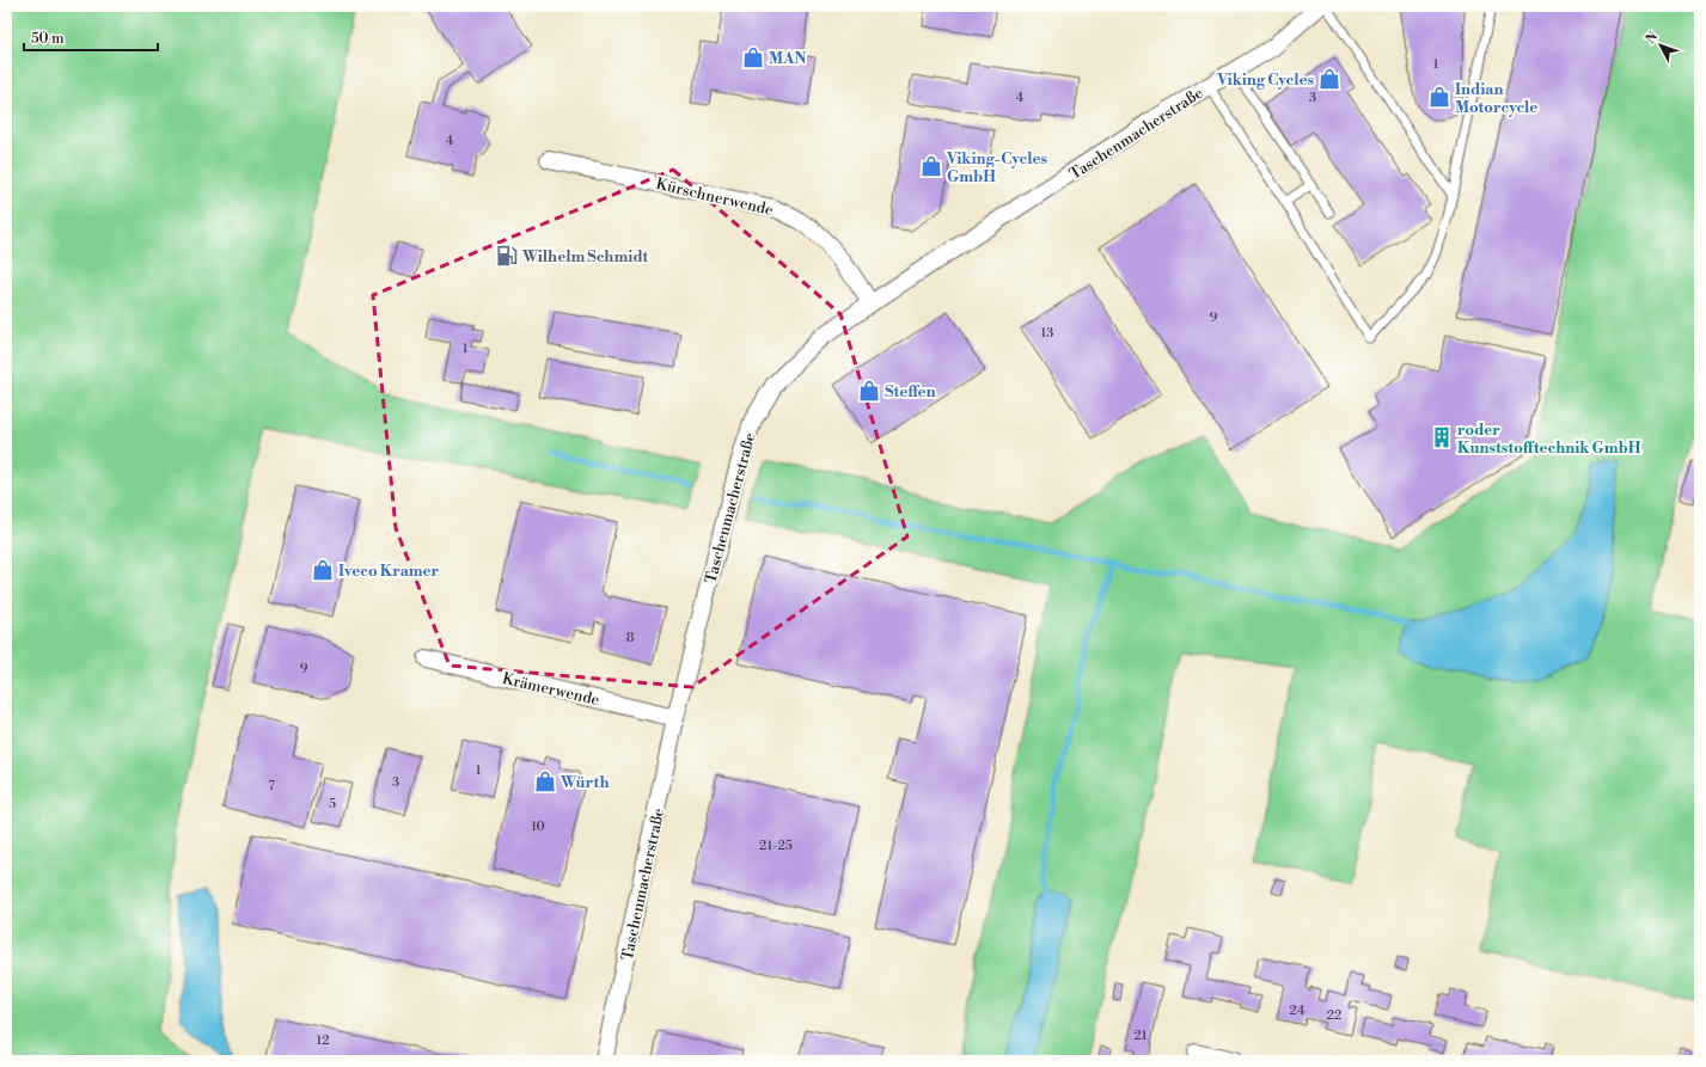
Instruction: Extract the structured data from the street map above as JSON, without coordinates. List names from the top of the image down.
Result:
{
  "streets": {
    "street": ["Taschenmacherstraße", "Kürschnerwende", "Krämerwende"]
  },
  "crossings": [
    ["Taschenmacherstraße", "Kürschnerwende"],
    ["Taschenmacherstraße", "Krämerwende"]
  ],
  "places": {
    "shop": [
      "MAN",
      "Viking Cycles",
      "Indian Motorcycle",
      "Viking-Cycles GmbH",
      "Steffen",
      "Iveco Kramer",
      "Würth"
    ],
    "fuel station": ["Wilhelm Schmidt"],
    "building": ["roder Kunststofftechnik GmbH"]
  },
  "house_numbers": [
    "1",
    "4",
    "3",
    "4",
    "9",
    "13",
    "1",
    "8",
    "9",
    "1",
    "3",
    "7",
    "5",
    "10",
    "21-25",
    "24",
    "22",
    "21",
    "12"
  ],
  "scale_bar": "50 m",
  "north": "top left"
}
